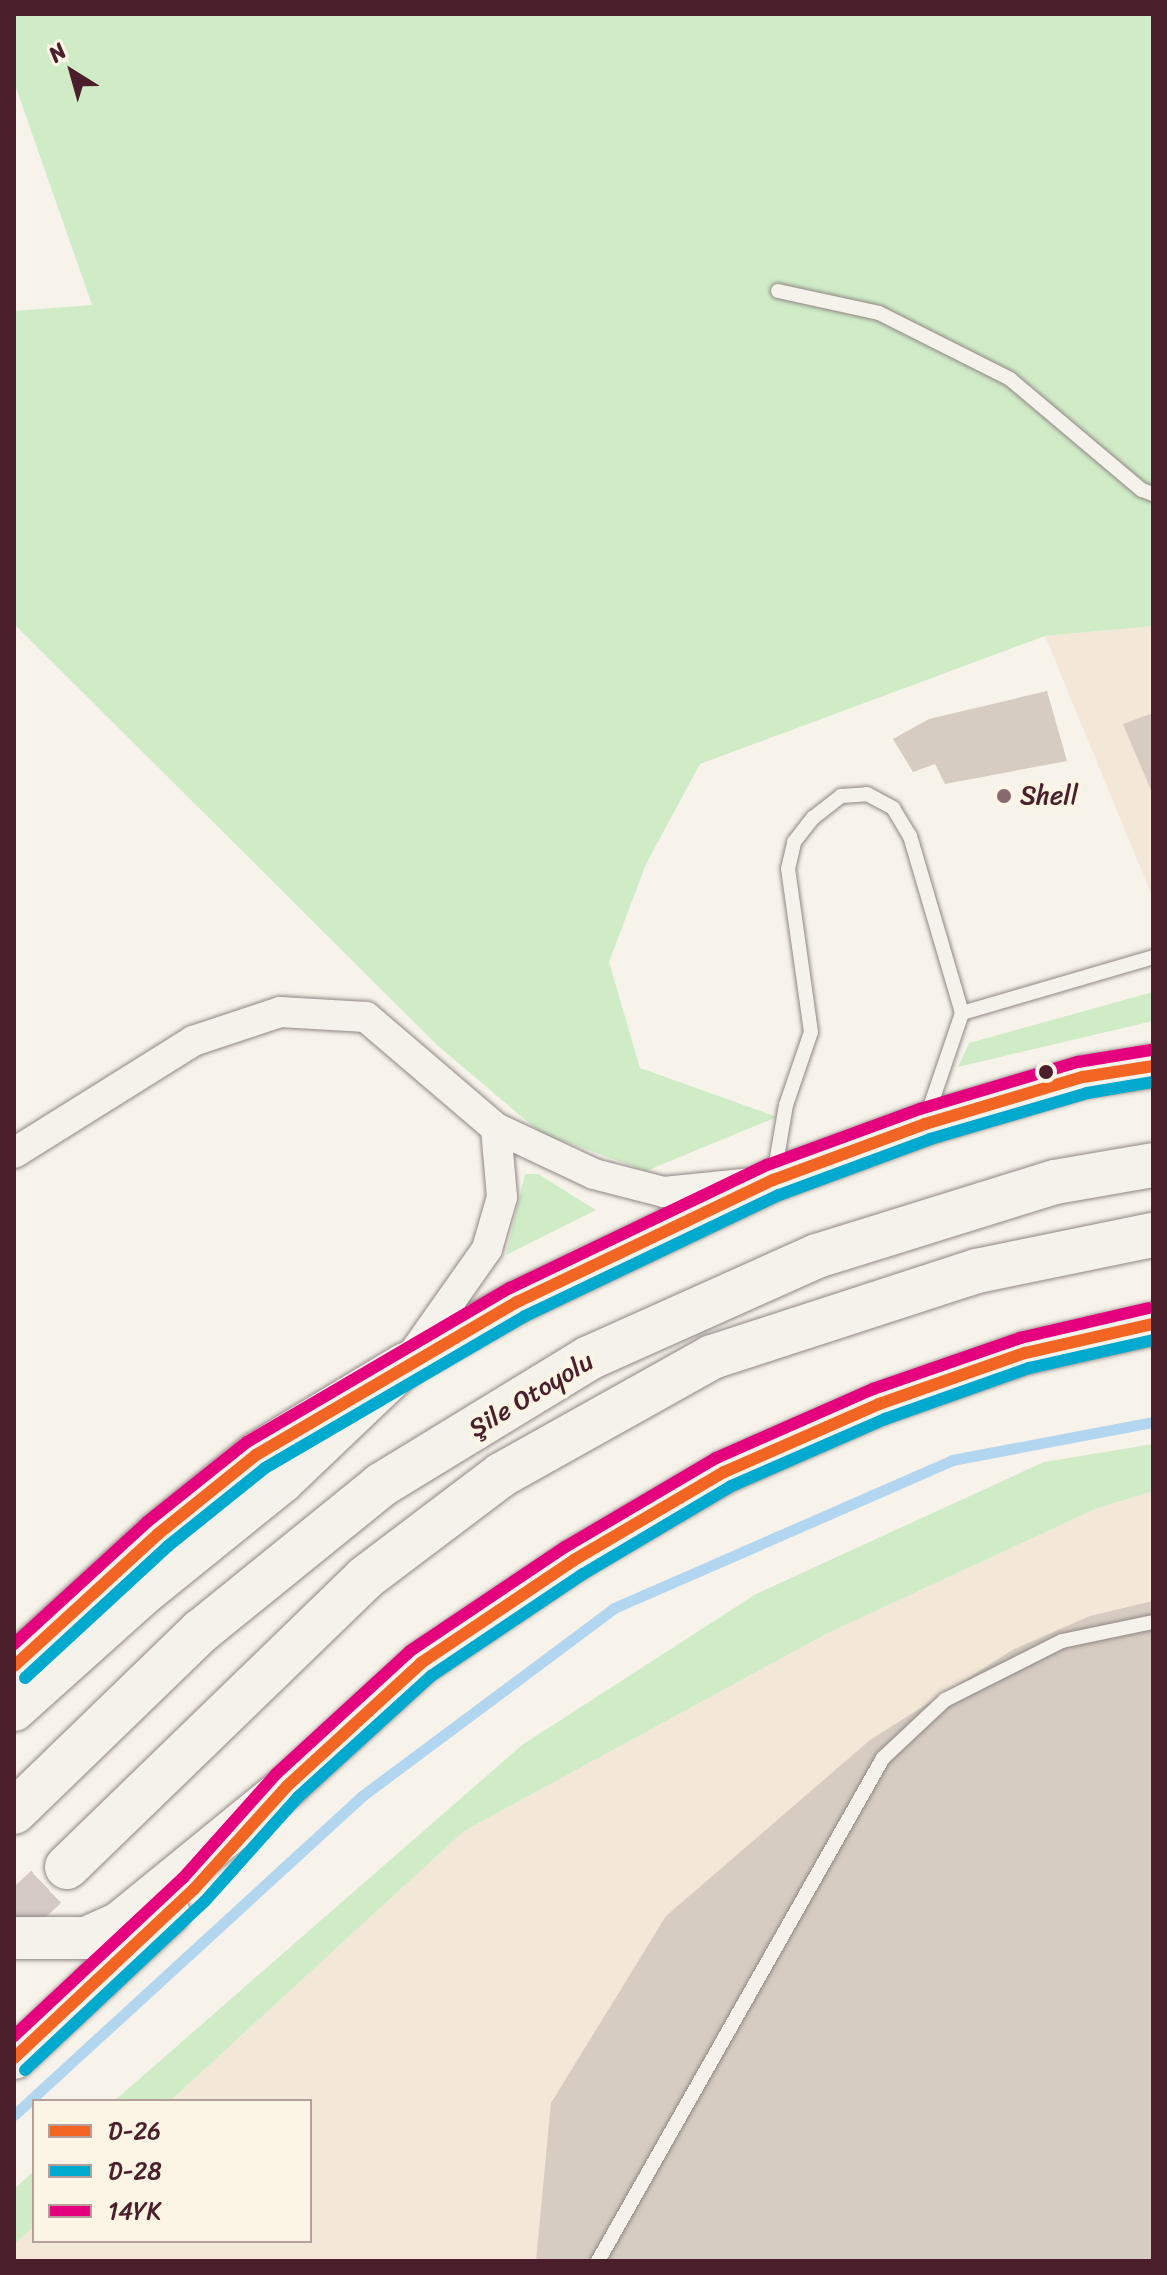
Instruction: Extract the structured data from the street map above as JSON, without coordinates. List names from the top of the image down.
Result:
{
  "streets": {
    "highway": ["Şile Otoyolu"]
  },
  "places": ["Shell"],
  "lines": ["transit line 14YK", "transit line D-26", "transit line D-28"],
  "legend": ["D-26", "D-28", "14YK"],
  "north": "top left"
}
